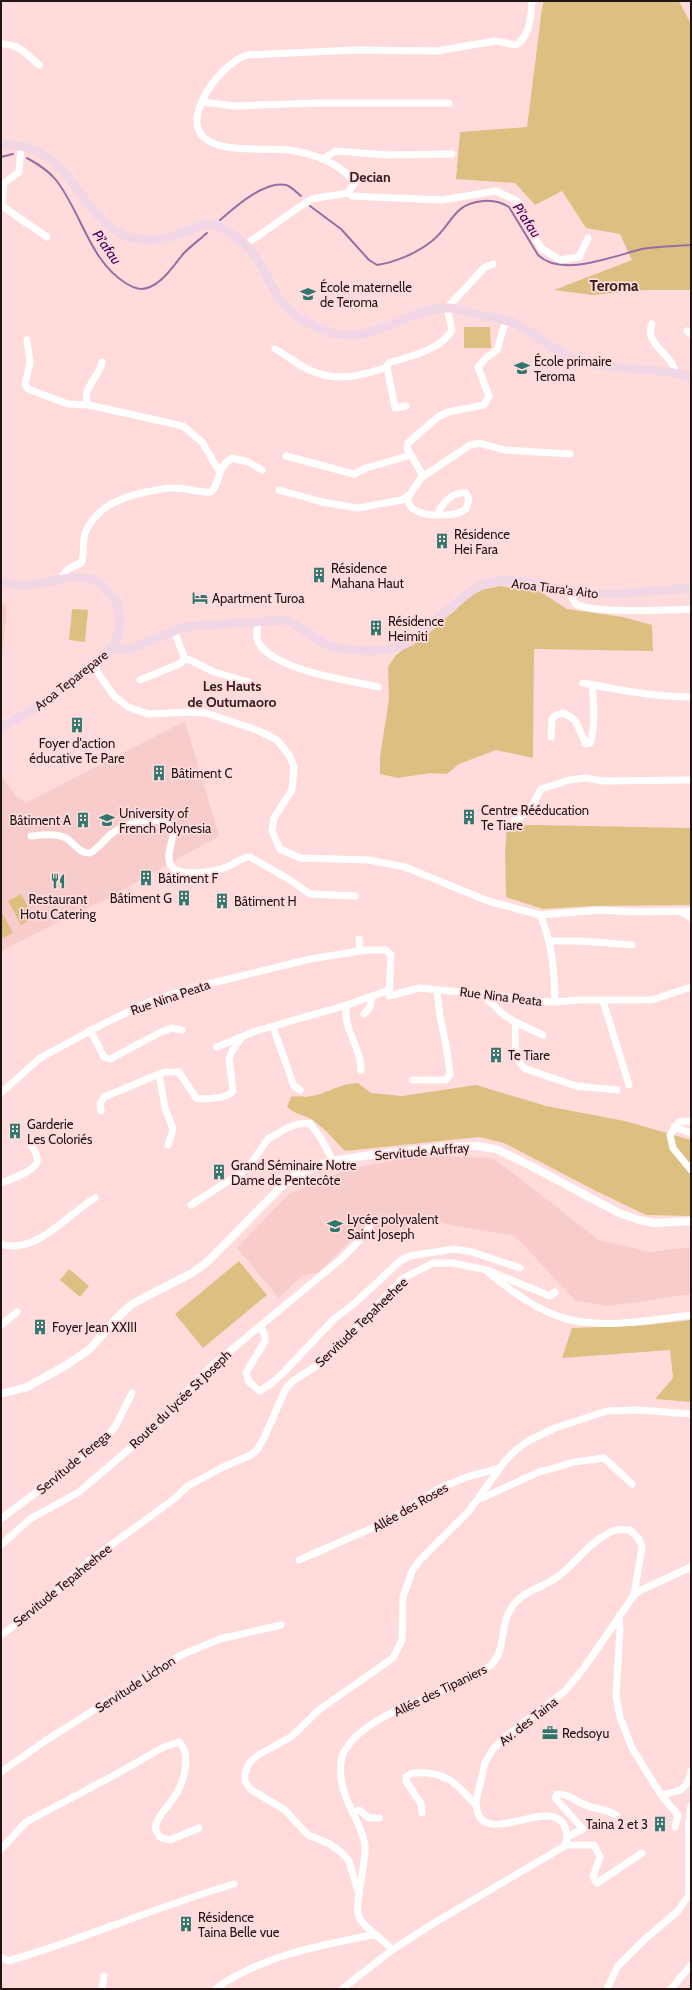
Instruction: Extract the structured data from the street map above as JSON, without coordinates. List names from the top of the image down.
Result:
{
  "streets": {
    "main road": ["Aroa Tiara'a Aito", "Aroa Teparepare"],
    "street": [
      "Rue Nina Peata",
      "Servitude Auffray",
      "Servitude Tepaheehee",
      "Route du lycée St Joseph",
      "Servitude Terega",
      "Allée des Roses",
      "Servitude Lichon",
      "Allée des Tipaniers",
      "Av. des Taina"
    ]
  },
  "crossings": [
    ["Aroa Tiara'a Aito", "Aroa Teparepare"],
    ["Allée des Tipaniers", "Av. des Taina"]
  ],
  "districts": ["Decian", "Teroma", "Les Hauts de Outumaoro"],
  "water": ["Pi'afau"],
  "places": {
    "school or university": [
      "École maternelle de Teroma",
      "École primaire Teroma",
      "University of French Polynesia",
      "Lycée polyvalent Saint Joseph"
    ],
    "building": [
      "Résidence Hei Fara",
      "Résidence Mahana Haut",
      "Résidence Heimiti",
      "Foyer d'action éducative Te Pare",
      "Bâtiment C",
      "Centre Rééducation Te Tiare",
      "Bâtiment A",
      "Bâtiment F",
      "Bâtiment G",
      "Bâtiment H",
      "Te Tiare",
      "Garderie Les Coloriés",
      "Grand Séminaire Notre Dame de Pentecôte",
      "Foyer Jean XXIII",
      "Taina 2 et 3",
      "Résidence Taina Belle vue"
    ],
    "hotel": ["Apartment Turoa"],
    "restaurant": ["Restaurant Hotu Catering"],
    "office": ["Redsoyu"]
  }
}
